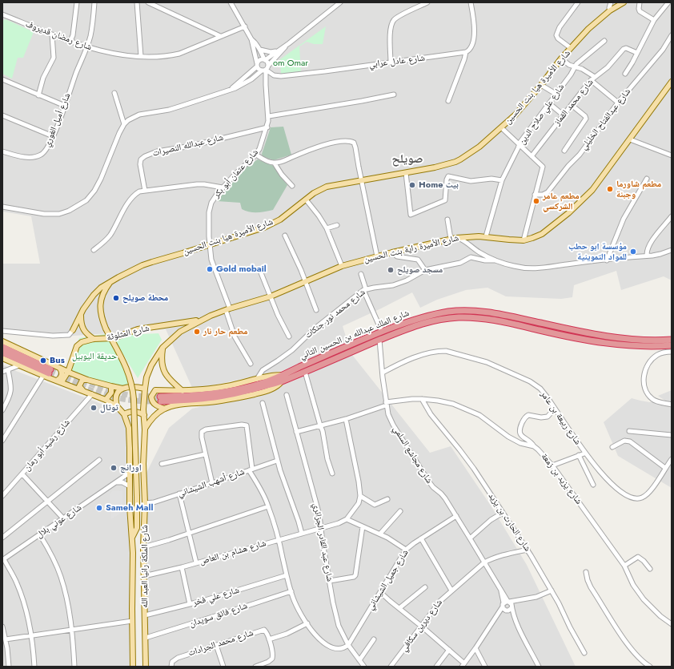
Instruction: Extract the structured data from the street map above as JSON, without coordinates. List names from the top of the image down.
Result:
{
  "streets": {
    "highway": ["شارع الملك عبدالله بن الحسين الثاني"],
    "main road": [
      "شارع الأميرة هيا بنت الحسين",
      "شارع الأميرة راية بنت الحسين",
      "شارع المثلوثة",
      "شارع الملكة رانيا العبد الله"
    ],
    "street": [
      "شارع رمضان قديروف",
      "شارع عادل عرابي",
      "شارع محمد القماز",
      "شارع علي صلاح الدين",
      "شارع عبدالفتاح الخليلي",
      "شارع أميل الغوري",
      "شارع عبدالله النصيرات",
      "شارع عثمان أبو بكر",
      "شارع محمد نور جنكات",
      "شارع ربيعة بن عامر",
      "شارع رشيد أبو رمان",
      "شارع مجاشع السلمي",
      "شارع يزيد بن زمعة",
      "شارع أشهب الشيشاني",
      "شارع عوني بلال",
      "شارع الحارث بن يزيد",
      "شارع عبد القادر الجزائري",
      "شارع هشام بن العاص",
      "شارع جميل الشيشاني",
      "شارع علي فخر",
      "شارع فائق سويدان",
      "شارع ديرين سكافي",
      "شارع محمد الجرادات"
    ]
  },
  "crossings": [
    ["شارع رمضان قديروف", "شارع أميل الغوري"],
    ["شارع عادل عرابي", "شارع عثمان أبو بكر"],
    ["شارع الأميرة هيا بنت الحسين", "شارع عثمان أبو بكر"],
    ["شارع علي صلاح الدين", "شارع الأميرة راية بنت الحسين"],
    ["شارع عبدالله النصيرات", "شارع عثمان أبو بكر"],
    ["شارع عثمان أبو بكر", "شارع الأميرة راية بنت الحسين"],
    ["شارع الأميرة راية بنت الحسين", "شارع المثلوثة"],
    ["شارع الأميرة راية بنت الحسين", "شارع الملكة رانيا العبد الله"],
    ["شارع الملك عبدالله بن الحسين الثاني", "شارع مجاشع السلمي"],
    ["شارع ربيعة بن عامر", "شارع مجاشع السلمي"],
    ["شارع مجاشع السلمي", "شارع يزيد بن زمعة"],
    ["شارع مجاشع السلمي", "شارع جميل الشيشاني"],
    ["شارع مجاشع السلمي", "شارع ديرين سكافي"],
    ["شارع يزيد بن زمعة", "شارع الحارث بن يزيد"],
    ["شارع يزيد بن زمعة", "شارع عبد القادر الجزائري"],
    ["شارع أشهب الشيشاني", "شارع الملكة رانيا العبد الله"],
    ["شارع عوني بلال", "شارع الملكة رانيا العبد الله"],
    ["شارع الحارث بن يزيد", "شارع ديرين سكافي"],
    ["شارع عبد القادر الجزائري", "شارع هشام بن العاص"],
    ["شارع عبد القادر الجزائري", "شارع جميل الشيشاني"],
    ["شارع هشام بن العاص", "شارع الملكة رانيا العبد الله"],
    ["شارع الملكة رانيا العبد الله", "شارع علي فخر"],
    ["شارع الملكة رانيا العبد الله", "شارع فائق سويدان"]
  ],
  "districts": ["صويلح"],
  "parks": ["om Omar", "حديقة اليوبيل"],
  "places": [
    "Home بيت",
    "مطعم شاورما وجبنة",
    "مطعم عامر الشركسي",
    "مؤسسة ابو حطب للمواد التموينية",
    "Gold mobail",
    "مسجد صويلح",
    "محطة صويلح",
    "مطعم حار نار",
    "Bus",
    "توتال",
    "اورانج",
    "Sameh Mall"
  ]
}
